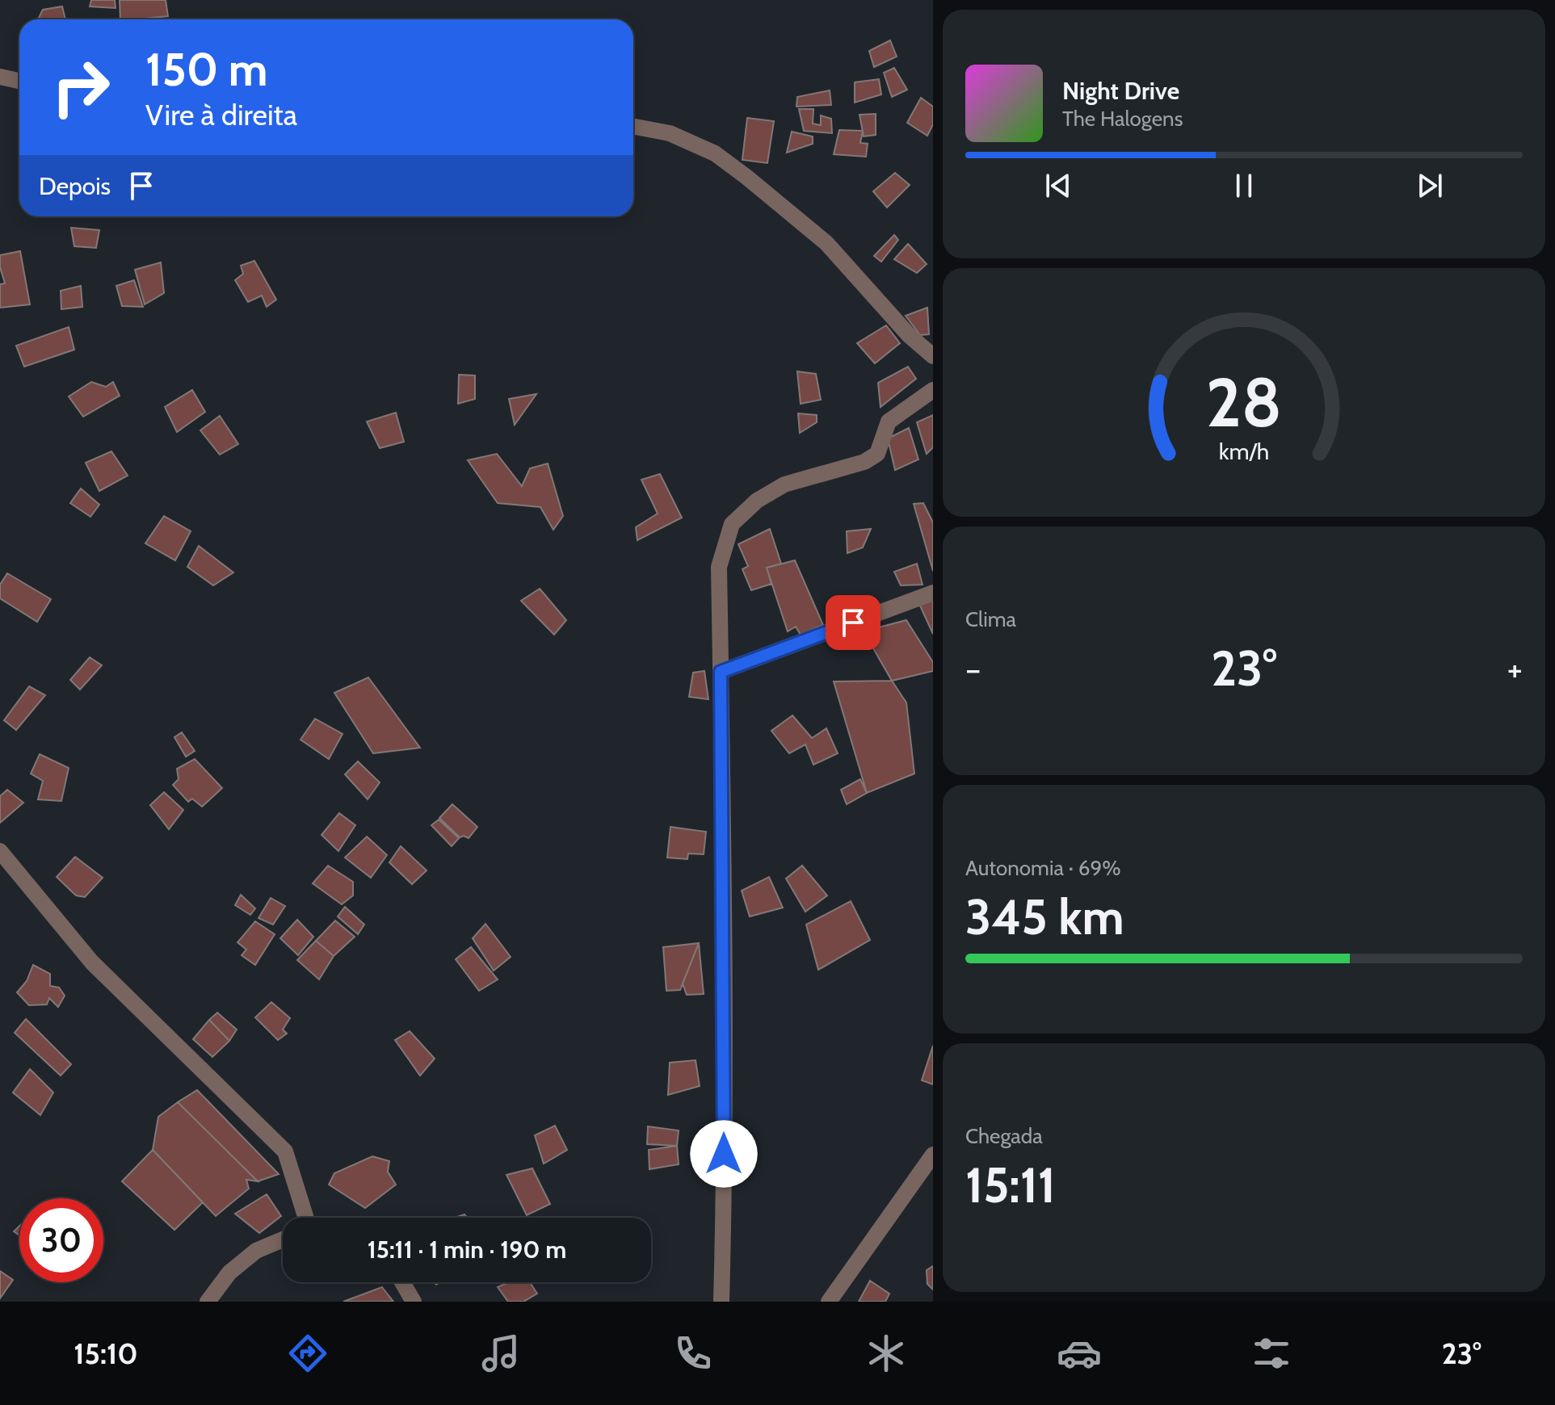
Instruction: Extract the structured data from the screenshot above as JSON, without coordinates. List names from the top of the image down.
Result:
{
  "page": {
    "turn": ["150 m", "Vire à direita"],
    "song": ["Night Drive", "The Halogens"],
    "then": "Depois",
    "tile": [
      "Clima",
      ["Autonomia · 69%", "345 km"],
      ["Chegada", "15:11"]
    ],
    "heat": ["−", "23°", "+"],
    "limit": "30",
    "trip": "15:11 · 1 min · 190 m",
    "tabs": ["15:10", "23°"],
    "gauge": ["28", "km/h"]
  }
}
